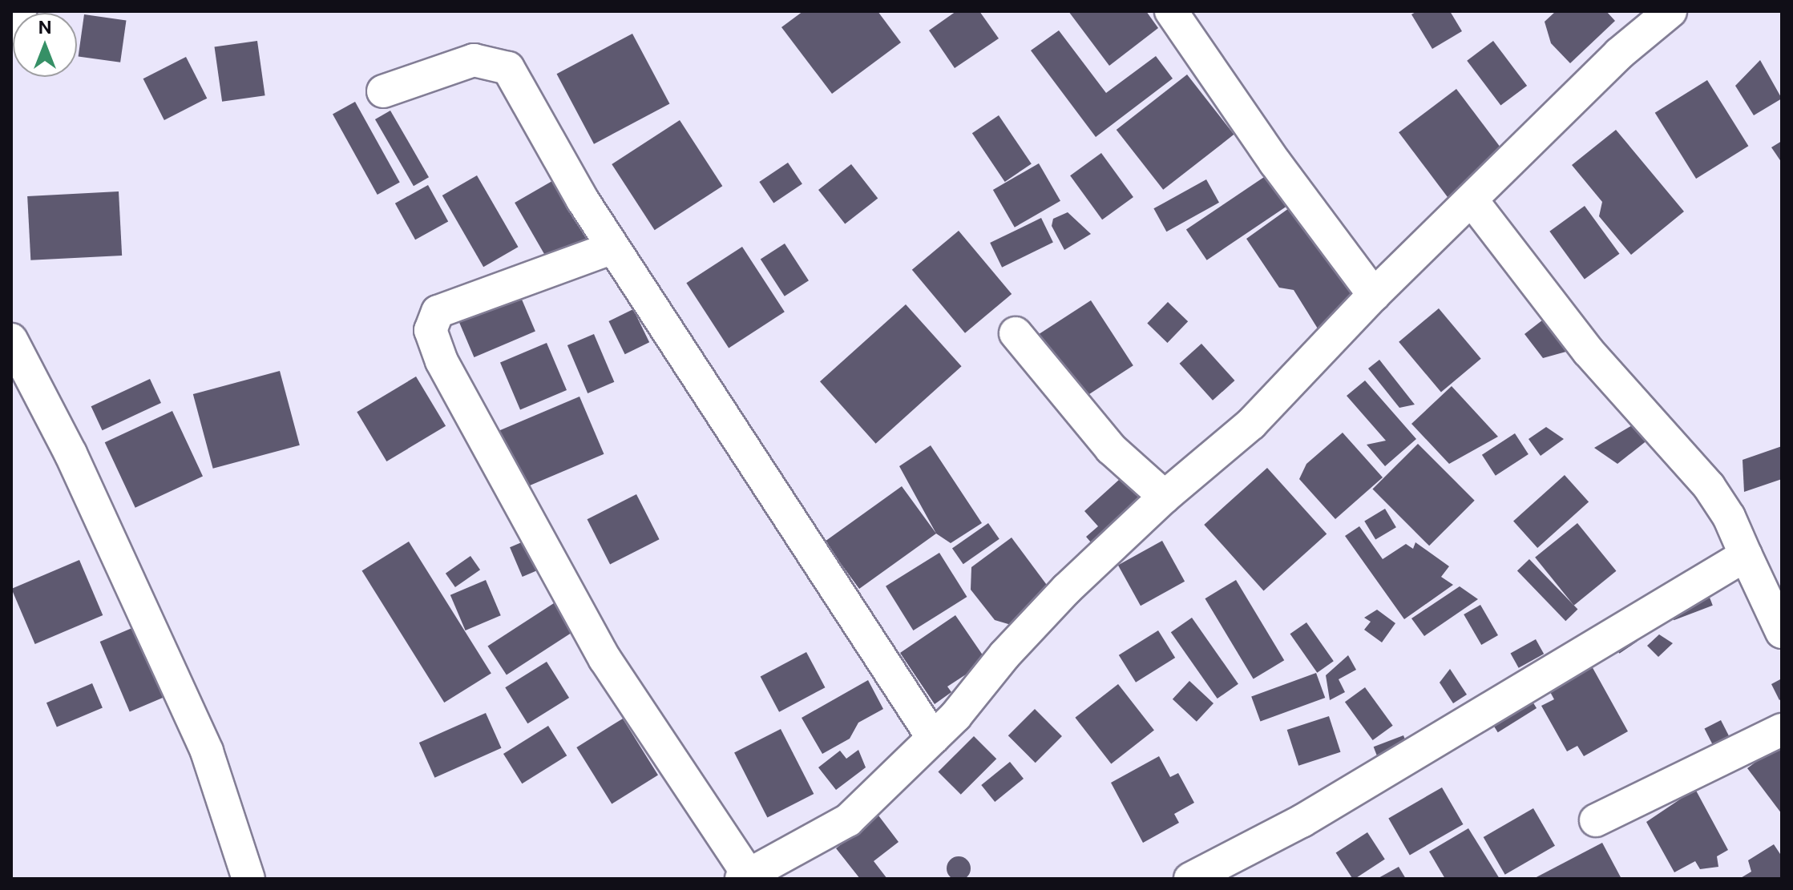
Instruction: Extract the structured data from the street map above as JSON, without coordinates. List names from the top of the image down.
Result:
{
  "north": "top"
}
